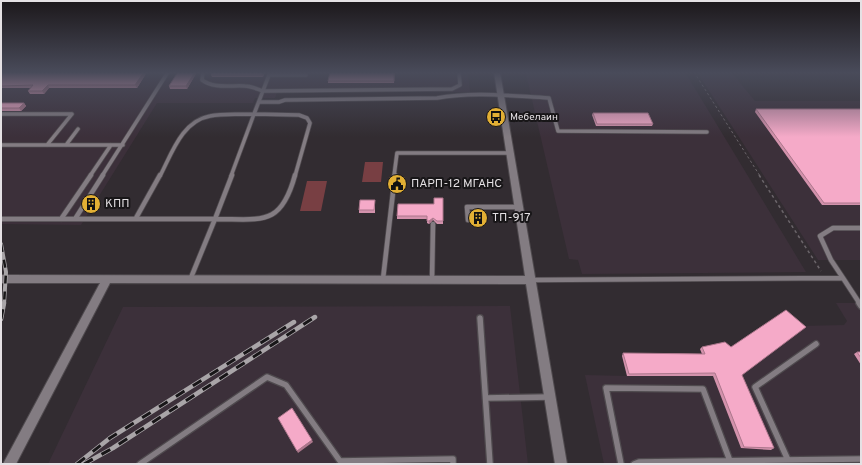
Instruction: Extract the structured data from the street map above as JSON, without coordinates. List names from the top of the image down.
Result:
{
  "places": {
    "bus stop": ["Мебелаин"],
    "public building": ["ПАРП-12 МГАНС"],
    "building": ["КПП", "ТП-917"]
  }
}
